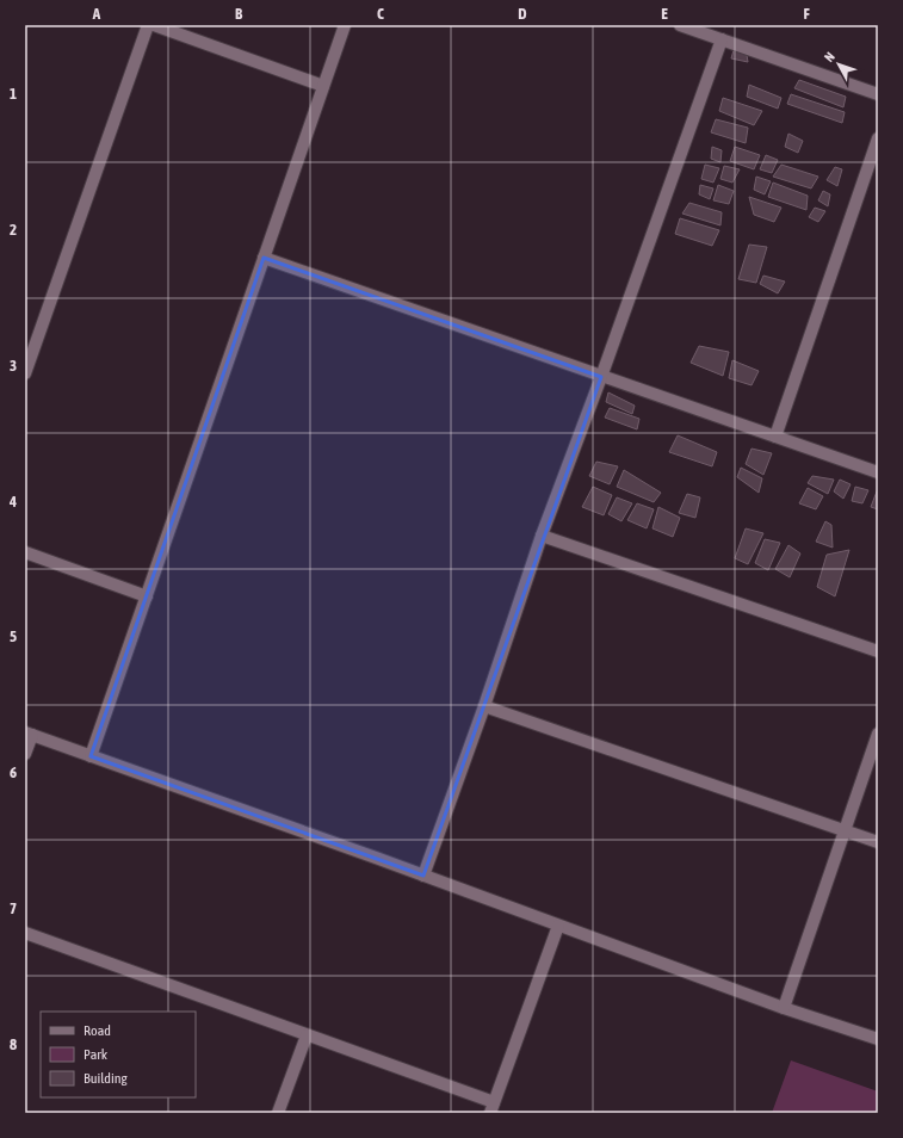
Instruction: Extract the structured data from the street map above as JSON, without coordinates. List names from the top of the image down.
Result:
{
  "legend": ["Road", "Park", "Building"],
  "north": "top left",
  "grid": {
    "columns": [
      "A",
      "B",
      "C",
      "D",
      "E",
      "F"
    ],
    "rows": [
      "1",
      "2",
      "3",
      "4",
      "5",
      "6",
      "7",
      "8"
    ]
  }
}
